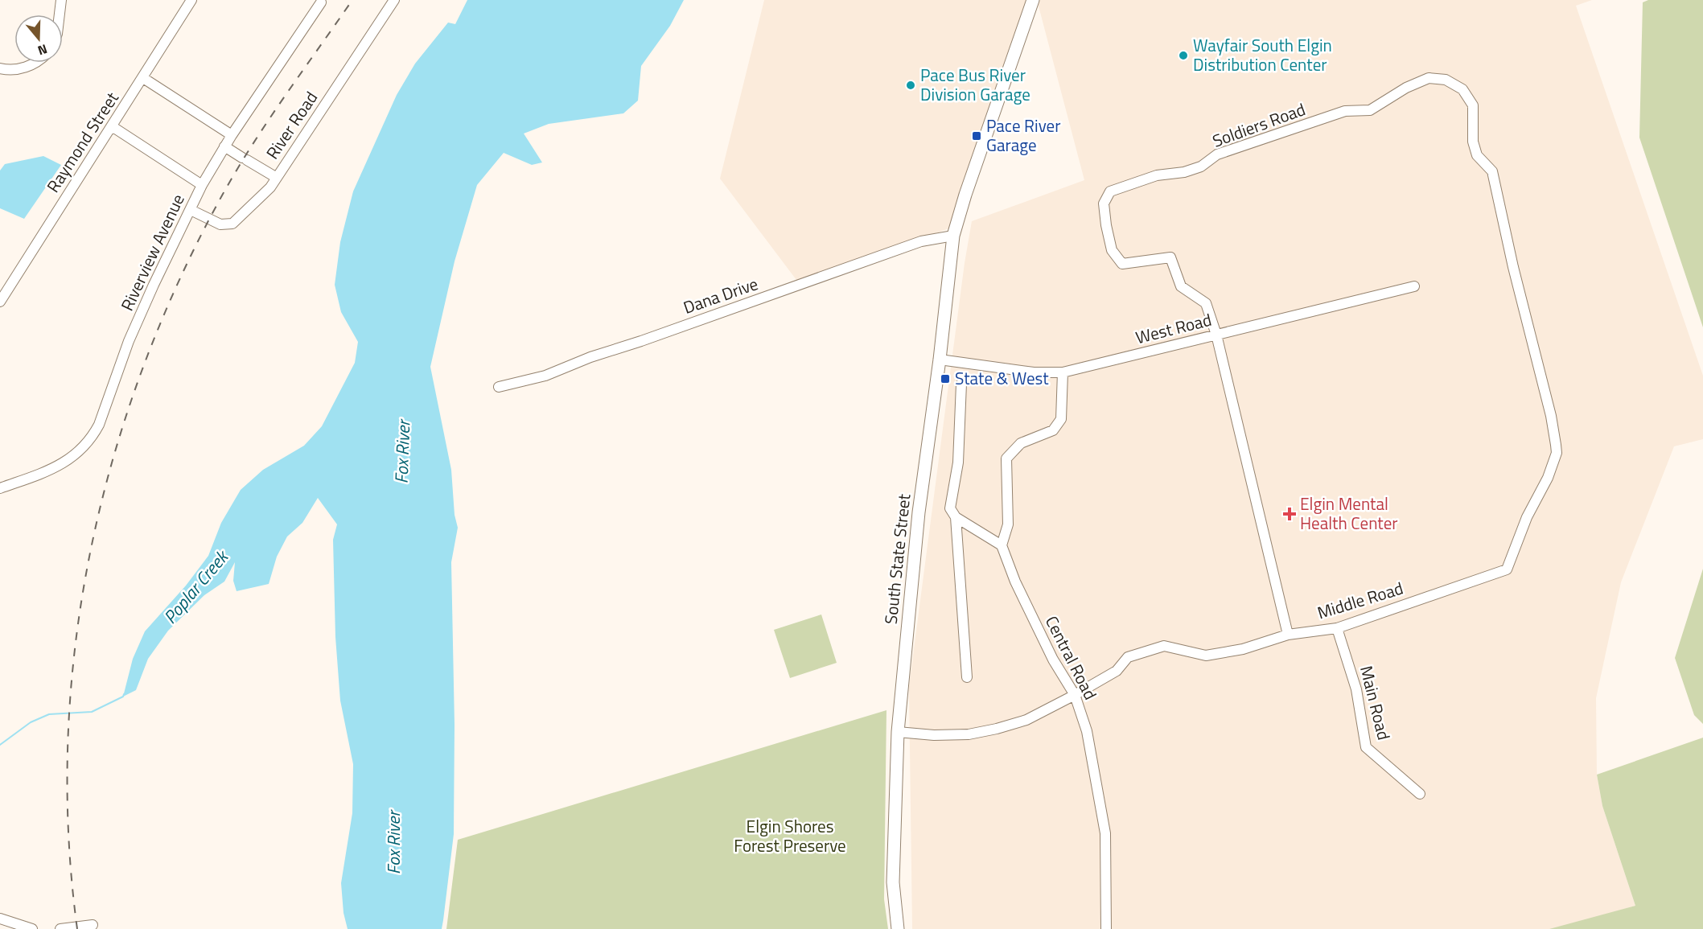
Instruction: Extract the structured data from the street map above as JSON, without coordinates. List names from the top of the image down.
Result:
{
  "streets": {
    "main road": ["South State Street"],
    "street": [
      "River Road",
      "Soldiers Road",
      "Raymond Street",
      "Riverview Avenue",
      "Dana Drive",
      "West Road",
      "Middle Road",
      "Central Road",
      "Main Road"
    ]
  },
  "crossings": [
    ["River Road", "Riverview Avenue"],
    ["Soldiers Road", "West Road"],
    ["Soldiers Road", "Middle Road"],
    ["Dana Drive", "South State Street"],
    ["West Road", "South State Street"],
    ["South State Street", "Middle Road"],
    ["Middle Road", "Central Road"],
    ["Middle Road", "Main Road"]
  ],
  "water": ["Fox River", "Poplar Creek"],
  "parks": ["Elgin Shores Forest Preserve"],
  "places": {
    "other": ["Wayfair South Elgin Distribution Center", "Pace Bus River Division Garage"],
    "transit": ["Pace River Garage", "State & West"],
    "health": ["Elgin Mental Health Center"]
  },
  "north": "bottom"
}
